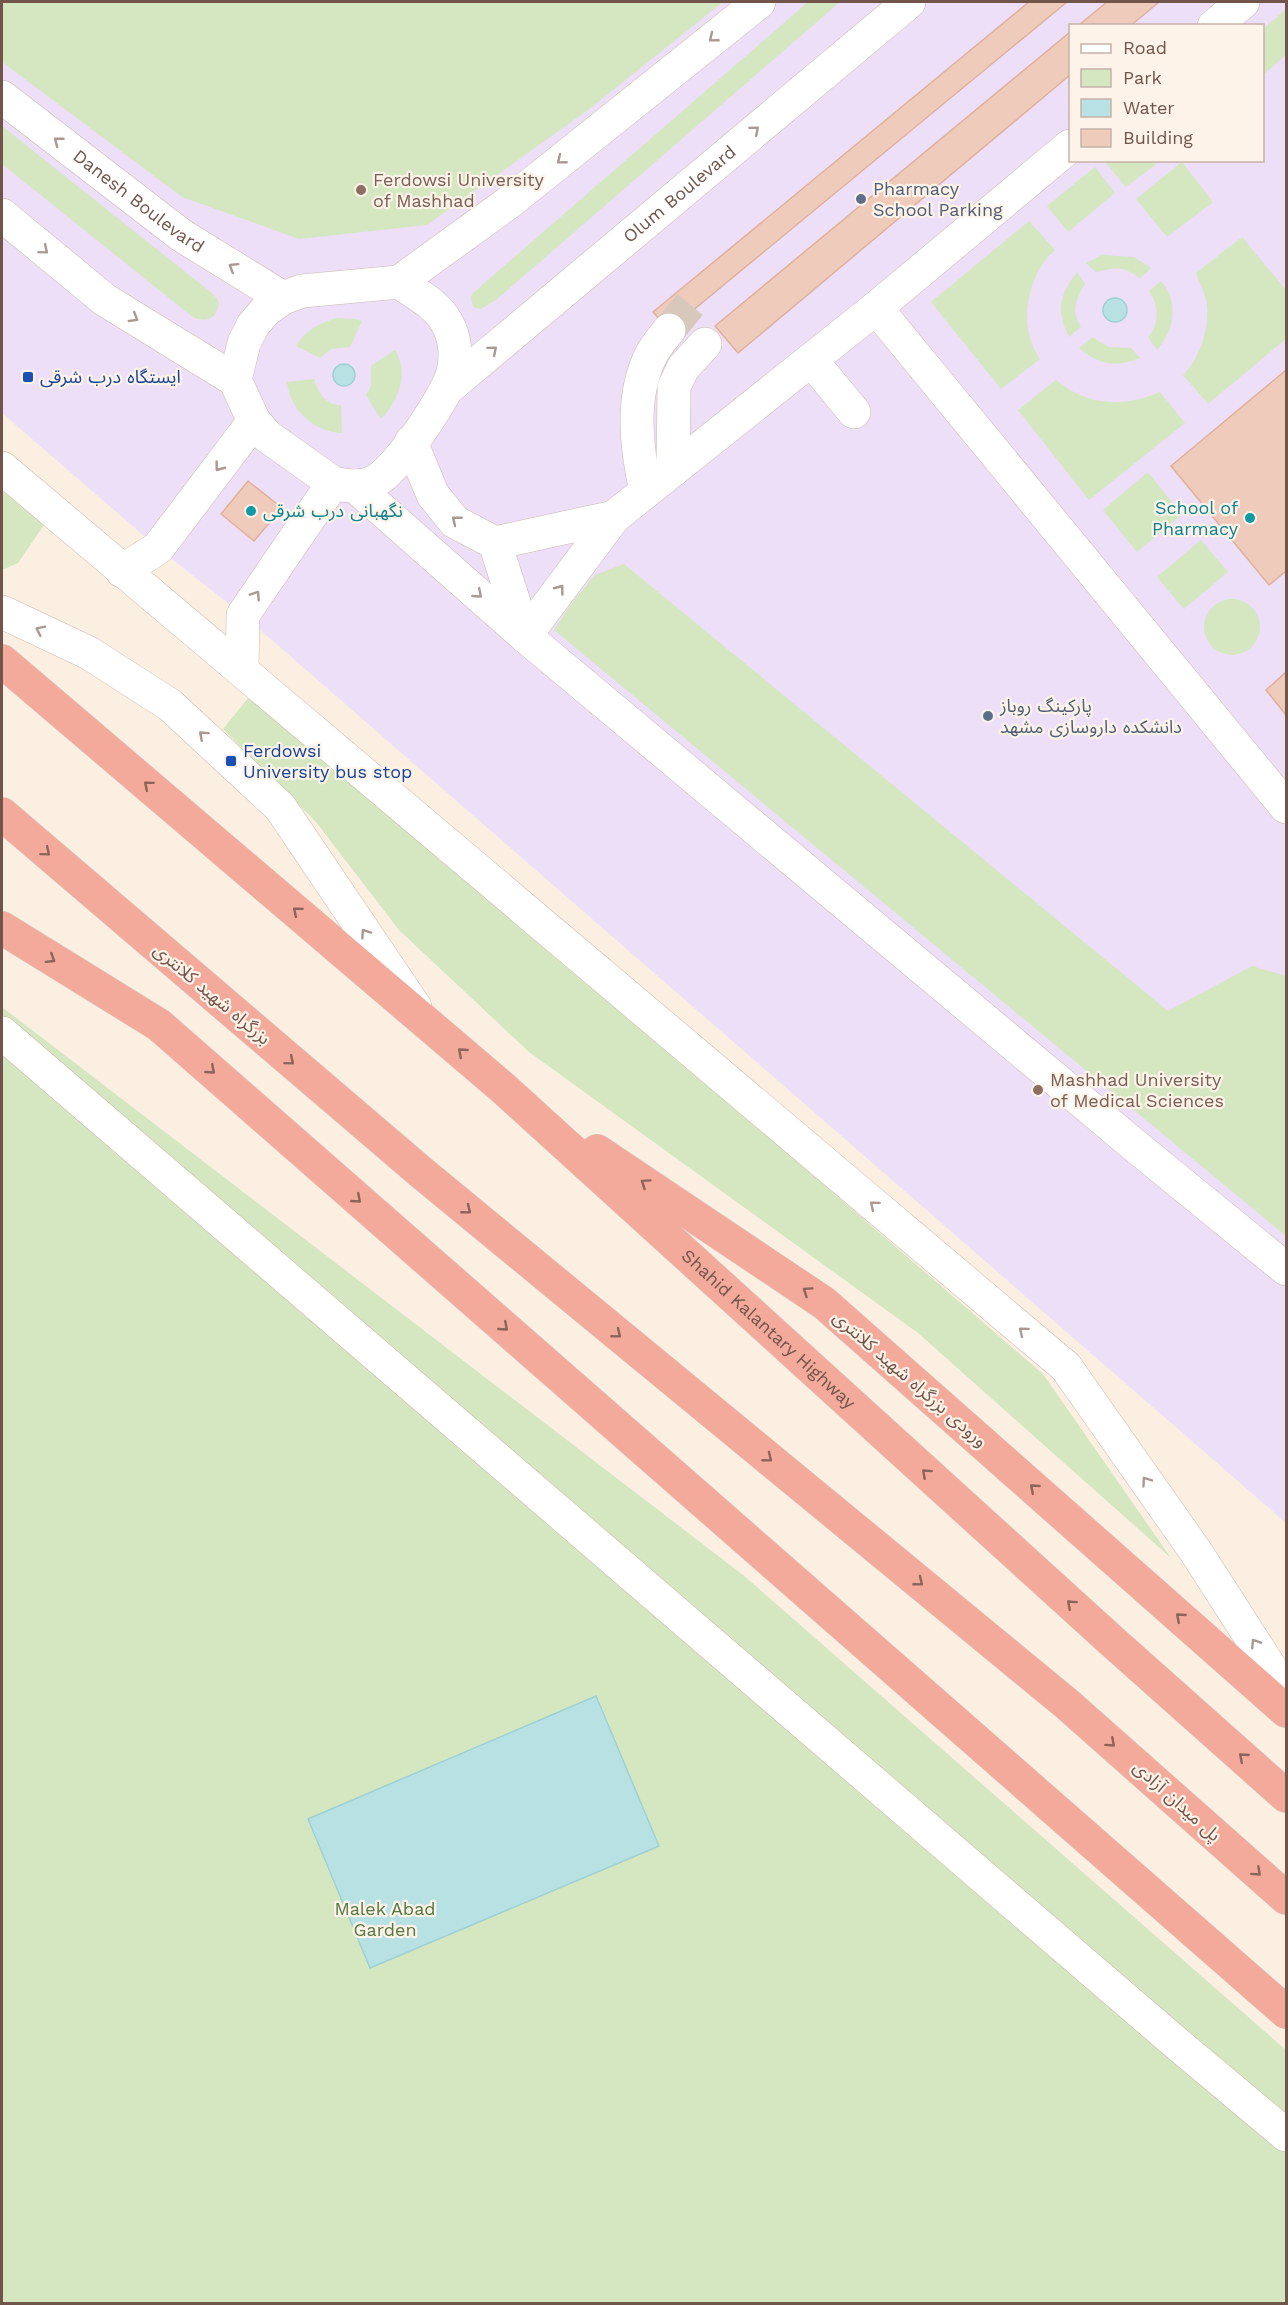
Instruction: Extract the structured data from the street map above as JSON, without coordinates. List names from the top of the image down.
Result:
{
  "streets": {
    "highway": ["Shahid Kalantary Highway", "ورودی بزرگراه شهید کلانتری", "پل میدان آزادی"],
    "street": ["Olum Boulevard", "Danesh Boulevard"]
  },
  "crossings": [
    ["Olum Boulevard", "Danesh Boulevard"],
    ["Shahid Kalantary Highway", "ورودی بزرگراه شهید کلانتری"]
  ],
  "parks": ["Malek Abad Garden"],
  "places": {
    "other": [
      "Ferdowsi University of Mashhad",
      "Pharmacy School Parking",
      "نگهبانی درب شرقی",
      "School of Pharmacy",
      "پارکینگ روباز دانشکده داروسازی مشهد",
      "Mashhad University of Medical Sciences"
    ],
    "transit": ["ایستگاه درب شرقی", "Ferdowsi University bus stop"]
  },
  "legend": [
    "Road",
    "Park",
    "Water",
    "Building"
  ]
}
